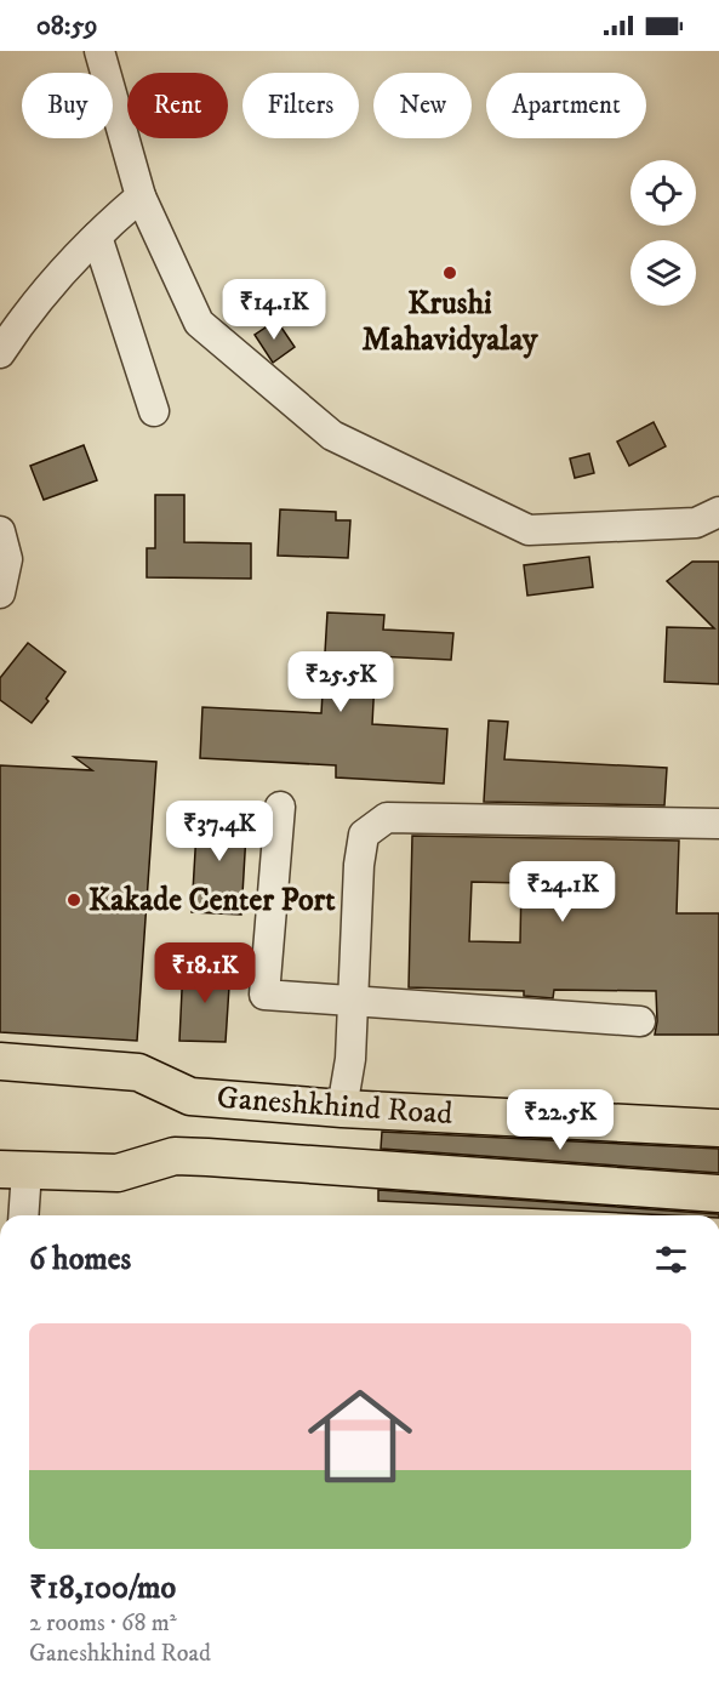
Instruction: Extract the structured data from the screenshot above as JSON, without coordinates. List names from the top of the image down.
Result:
{
  "streets": {
    "main road": ["Ganeshkhind Road"]
  },
  "places": ["Krushi Mahavidyalay", "Kakade Center Port"],
  "page": {
    "status": "08:59",
    "chip": [
      "Buy",
      "Rent",
      "Filters",
      "New",
      "Apartment"
    ],
    "price": [
      "₹14.1K",
      "₹25.5K",
      "₹37.4K",
      "₹24.1K",
      "₹18.1K",
      "₹22.5K"
    ],
    "heading": "6 homes",
    "list": [
      {
        "name": "₹18,100/mo",
        "note": "2 rooms · 68 m² · Ganeshkhind Road"
      }
    ]
  }
}
